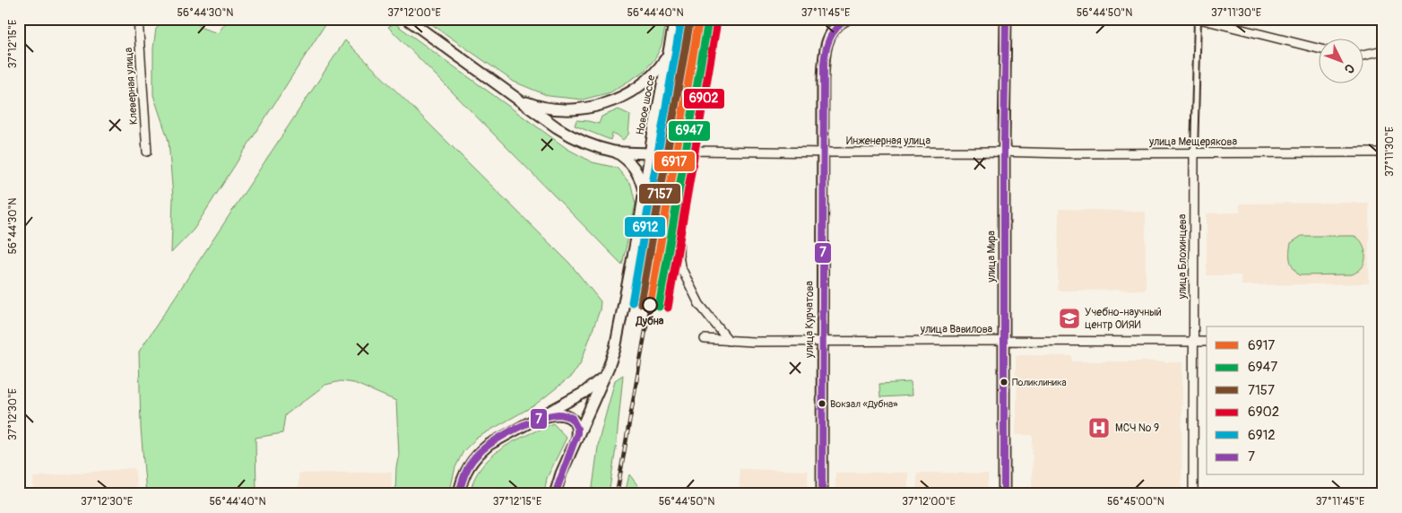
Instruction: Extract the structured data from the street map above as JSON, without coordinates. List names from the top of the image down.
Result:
{
  "streets": {
    "main road": ["Новое шоссе", "улица Мира", "улица Курчатова"],
    "street": [
      "Клеверная улица",
      "Инженерная улица",
      "улица Мещерякова",
      "улица Блохинцева",
      "улица Вавилова"
    ]
  },
  "crossings": [
    ["Инженерная улица", "улица Мещерякова"],
    ["Инженерная улица", "улица Мира"],
    ["Инженерная улица", "улица Курчатова"],
    ["Инженерная улица", "улица Вавилова"],
    ["улица Мещерякова", "улица Мира"],
    ["улица Мещерякова", "улица Блохинцева"],
    ["улица Мира", "улица Вавилова"],
    ["улица Блохинцева", "улица Вавилова"],
    ["улица Курчатова", "улица Вавилова"]
  ],
  "places": {
    "other": ["Дубна", "Поликлиника", "Вокзал «Дубна»"],
    "school or university": ["Учебно-научный центр ОИЯИ"],
    "hospital": ["МСЧ № 9"]
  },
  "lines": [
    "transit line 6917",
    "transit line 7157",
    "transit line 6912",
    "transit line 7",
    "transit line 6947",
    "transit line 6902"
  ],
  "legend": [
    "6917",
    "6947",
    "7157",
    "6902",
    "6912",
    "7"
  ],
  "north": "bottom right",
  "coordinates": [
    "56°44'30\"N",
    "37°12'00\"E",
    "56°44'40\"N",
    "37°11'45\"E",
    "56°44'50\"N",
    "37°11'30\"E",
    "37°12'15\"E",
    "37°12'30\"E",
    "56°45'00\"N"
  ]
}
